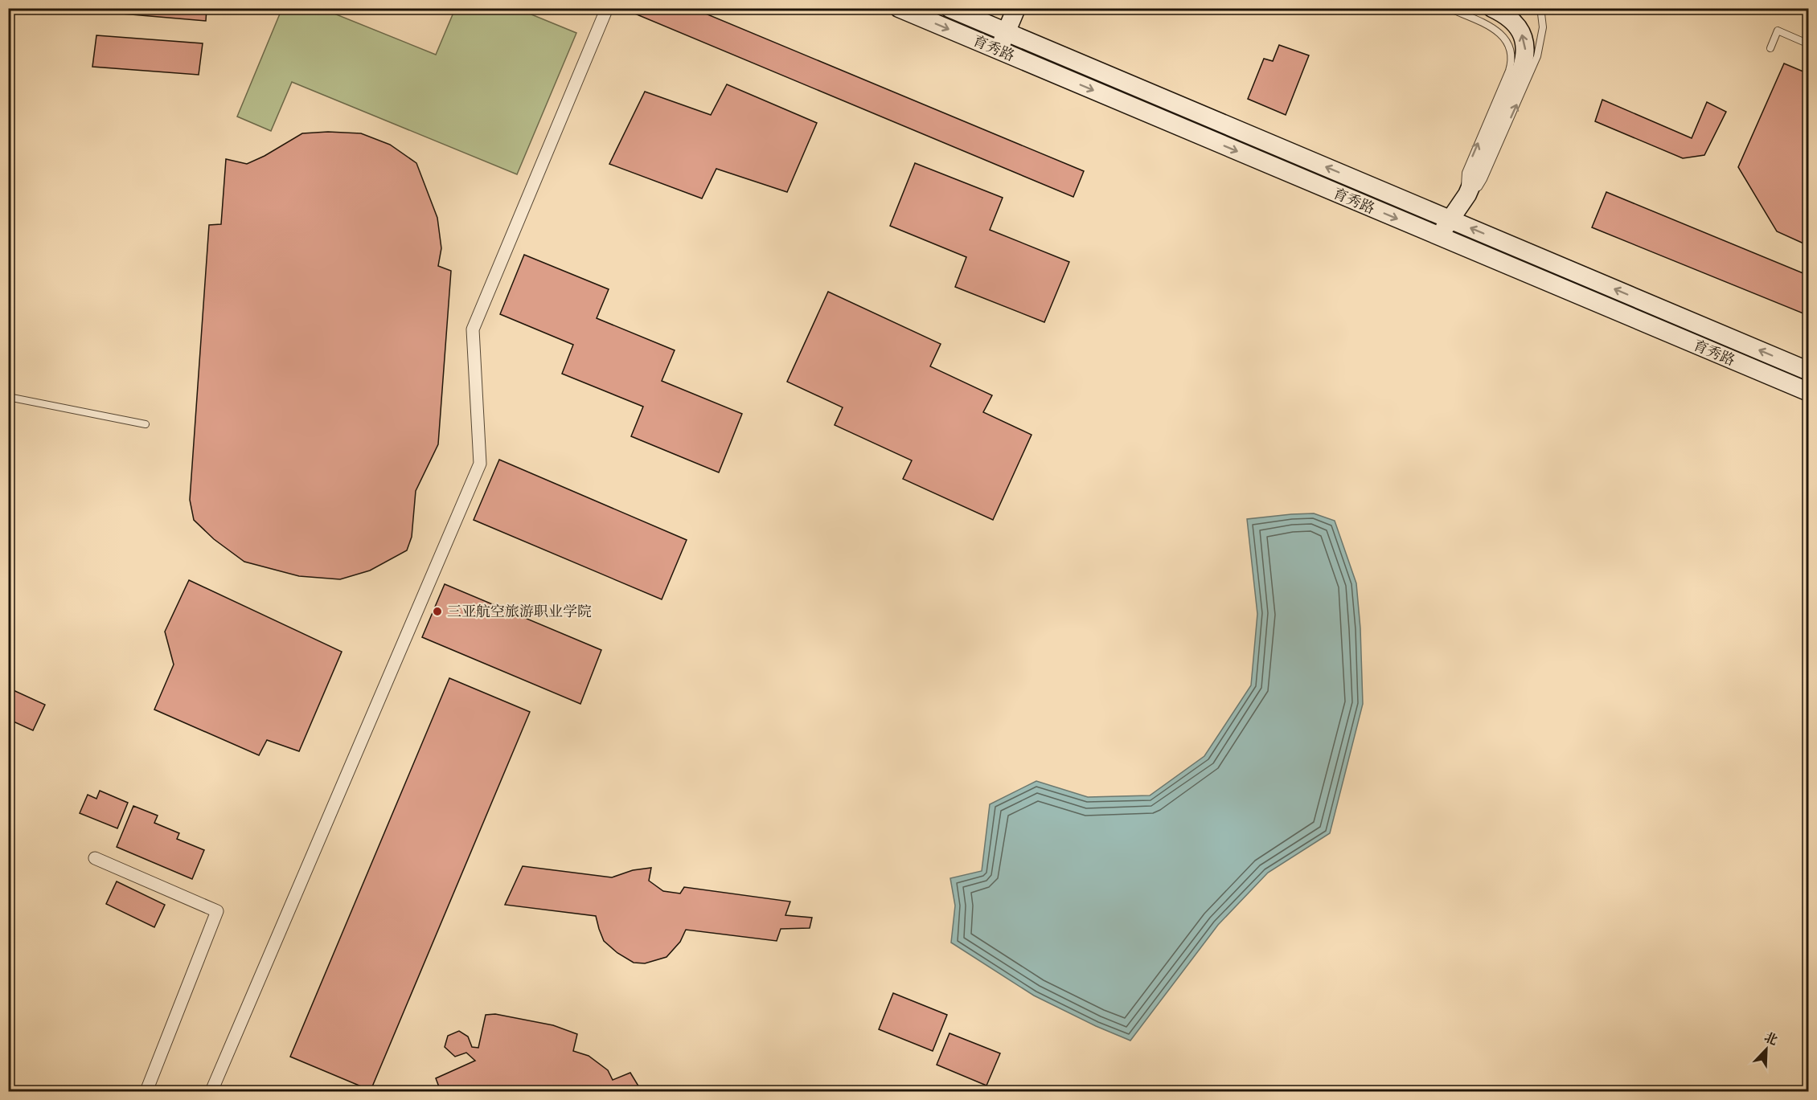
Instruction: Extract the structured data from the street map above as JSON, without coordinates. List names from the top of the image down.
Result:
{
  "streets": {
    "main road": ["育秀路"]
  },
  "places": ["三亚航空旅游职业学院"],
  "north": "top right"
}
